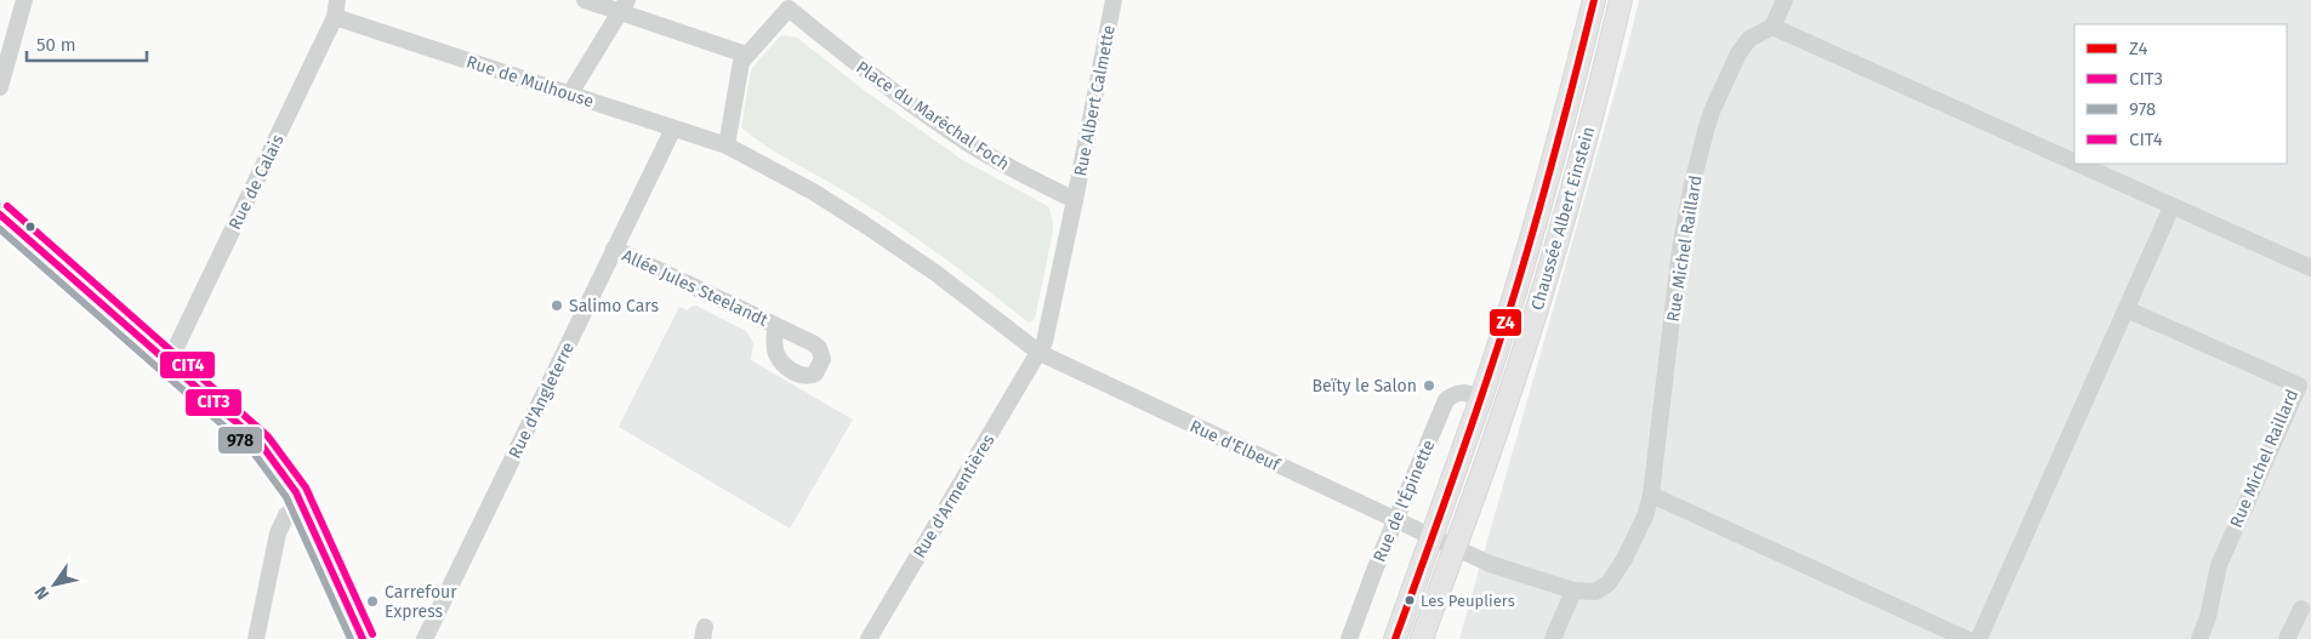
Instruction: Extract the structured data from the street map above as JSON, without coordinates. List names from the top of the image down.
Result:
{
  "streets": {
    "main road": ["Chaussée Albert Einstein"],
    "street": [
      "Rue de Mulhouse",
      "Rue Albert Calmette",
      "Place du Maréchal Foch",
      "Rue de Calais",
      "Rue Michel Raillard",
      "Allée Jules Steelandt",
      "Rue d'Angleterre",
      "Rue d'Elbeuf",
      "Rue d'Armentières",
      "Rue de l'Épinette"
    ]
  },
  "crossings": [
    ["Rue de Mulhouse", "Place du Maréchal Foch"],
    ["Rue de Mulhouse", "Rue de Calais"],
    ["Rue de Mulhouse", "Rue d'Angleterre"],
    ["Rue Albert Calmette", "Place du Maréchal Foch"],
    ["Chaussée Albert Einstein", "Rue Michel Raillard"],
    ["Chaussée Albert Einstein", "Rue d'Elbeuf"],
    ["Chaussée Albert Einstein", "Rue de l'Épinette"],
    ["Rue Michel Raillard", "Rue d'Elbeuf"],
    ["Allée Jules Steelandt", "Rue d'Angleterre"],
    ["Rue d'Elbeuf", "Rue d'Armentières"],
    ["Rue d'Elbeuf", "Rue de l'Épinette"]
  ],
  "places": [
    "Salimo Cars",
    "Beïty le Salon",
    "Les Peupliers",
    "Carrefour Express"
  ],
  "lines": [
    "transit line Z4",
    "transit line CIT4",
    "transit line CIT3",
    "transit line 978"
  ],
  "legend": [
    "Z4",
    "CIT3",
    "978",
    "CIT4"
  ],
  "scale_bar": "50 m",
  "north": "bottom left"
}
